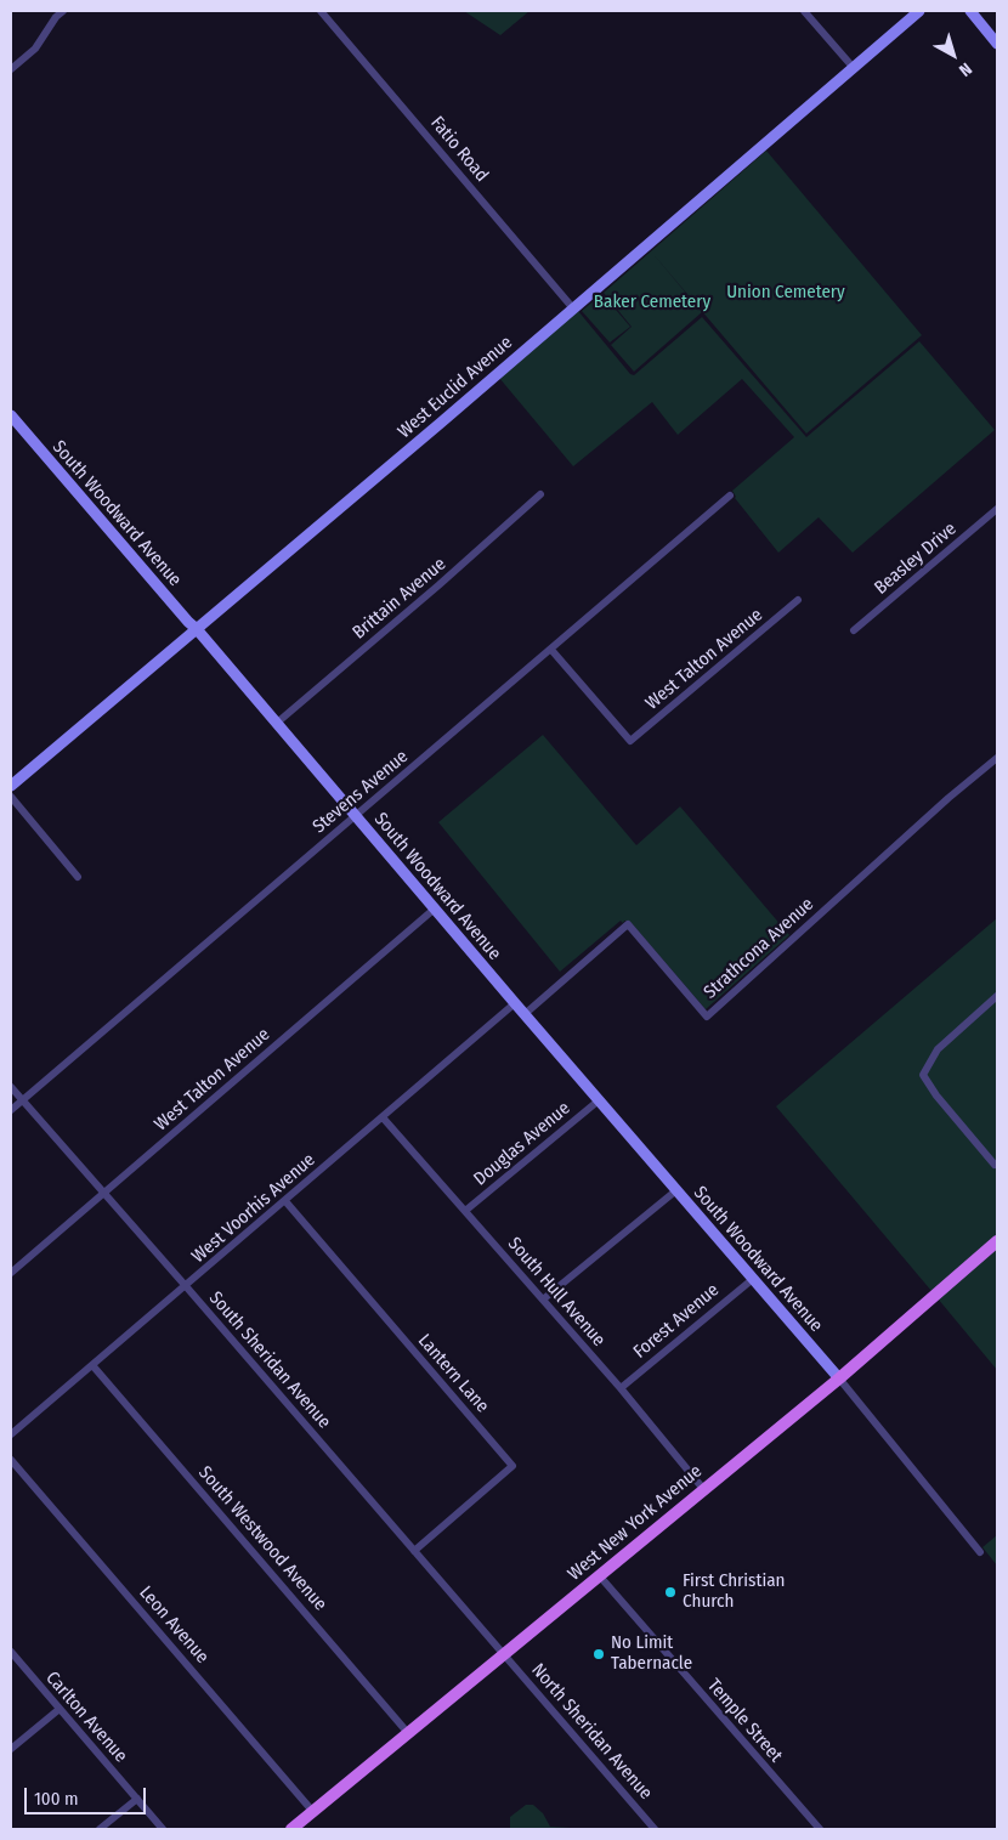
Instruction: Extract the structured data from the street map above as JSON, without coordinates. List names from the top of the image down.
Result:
{
  "streets": {
    "main road": ["West New York Avenue"],
    "street": [
      "Fatio Road",
      "West Euclid Avenue",
      "South Woodward Avenue",
      "Beasley Drive",
      "Brittain Avenue",
      "West Talton Avenue",
      "Stevens Avenue",
      "Strathcona Avenue",
      "Douglas Avenue",
      "West Voorhis Avenue",
      "South Hull Avenue",
      "Forest Avenue",
      "South Sheridan Avenue",
      "Lantern Lane",
      "South Westwood Avenue",
      "Leon Avenue",
      "Carlton Avenue",
      "Temple Street",
      "North Sheridan Avenue"
    ]
  },
  "crossings": [
    ["Fatio Road", "West Euclid Avenue"],
    ["West Euclid Avenue", "South Woodward Avenue"],
    ["South Woodward Avenue", "Brittain Avenue"],
    ["South Woodward Avenue", "West Talton Avenue"],
    ["South Woodward Avenue", "Stevens Avenue"],
    ["South Woodward Avenue", "Strathcona Avenue"],
    ["South Woodward Avenue", "Douglas Avenue"],
    ["South Woodward Avenue", "West Voorhis Avenue"],
    ["South Woodward Avenue", "Forest Avenue"],
    ["South Woodward Avenue", "West New York Avenue"],
    ["West Talton Avenue", "Stevens Avenue"],
    ["West Talton Avenue", "South Sheridan Avenue"],
    ["Stevens Avenue", "South Sheridan Avenue"],
    ["Douglas Avenue", "South Hull Avenue"],
    ["West Voorhis Avenue", "South Hull Avenue"],
    ["West Voorhis Avenue", "South Sheridan Avenue"],
    ["West Voorhis Avenue", "Lantern Lane"],
    ["West Voorhis Avenue", "South Westwood Avenue"],
    ["South Hull Avenue", "Forest Avenue"],
    ["South Hull Avenue", "West New York Avenue"],
    ["South Sheridan Avenue", "Lantern Lane"],
    ["South Sheridan Avenue", "West New York Avenue"],
    ["South Sheridan Avenue", "North Sheridan Avenue"],
    ["West New York Avenue", "South Westwood Avenue"],
    ["West New York Avenue", "Leon Avenue"],
    ["West New York Avenue", "Temple Street"],
    ["West New York Avenue", "North Sheridan Avenue"]
  ],
  "parks": ["Union Cemetery", "Baker Cemetery"],
  "places": ["First Christian Church", "No Limit Tabernacle"],
  "scale_bar": "100 m",
  "north": "bottom right"
}
